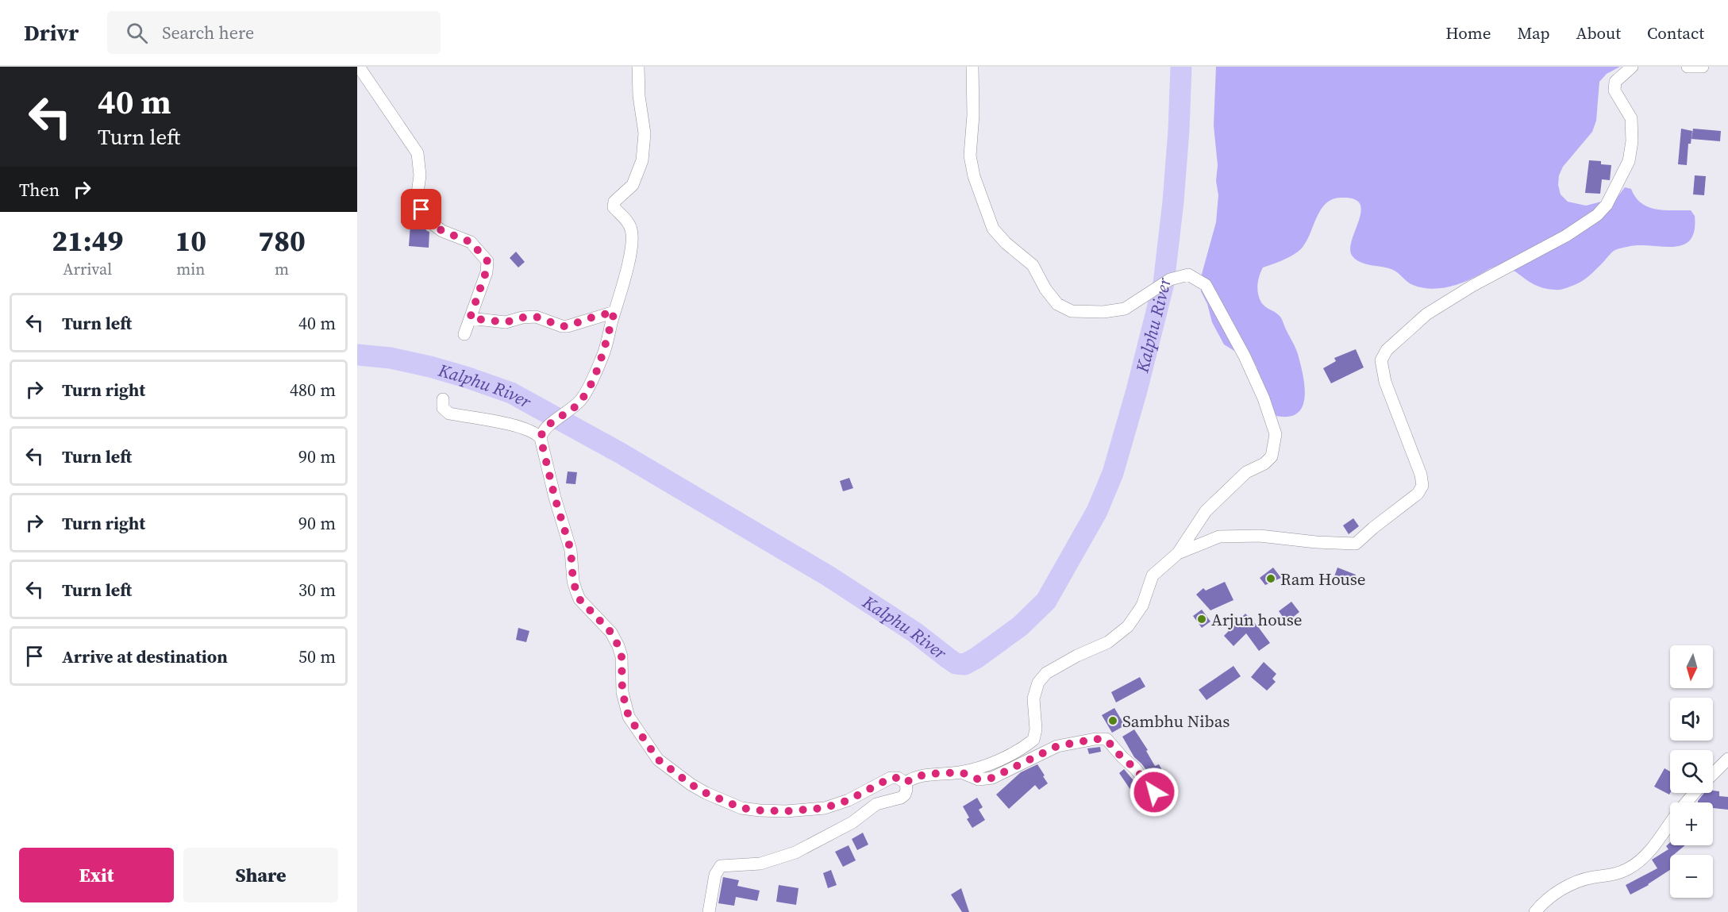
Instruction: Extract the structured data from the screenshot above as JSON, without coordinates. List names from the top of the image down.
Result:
{
  "water": ["Kalphu River"],
  "places": ["Ram House", "Arjun house", "Sambhu Nibas"],
  "north": "bottom",
  "page": {
    "header": "Drivr",
    "search": "Search here",
    "nav": [
      "Home",
      "Map",
      "About",
      "Contact"
    ],
    "turn": ["40 m", "Turn left"],
    "then": "Then",
    "eta": [
      "21:49",
      "Arrival",
      "10",
      "min",
      "780",
      "m"
    ],
    "list": [
      {
        "name": "Turn left",
        "value": "40 m"
      },
      {
        "name": "Turn right",
        "value": "480 m"
      },
      {
        "name": "Turn left",
        "value": "90 m"
      },
      {
        "name": "Turn right",
        "value": "90 m"
      },
      {
        "name": "Turn left",
        "value": "30 m"
      },
      {
        "name": "Arrive at destination",
        "value": "50 m"
      }
    ],
    "map_buttons": ["+", "−"],
    "buttons": ["Exit", "Share"]
  }
}
